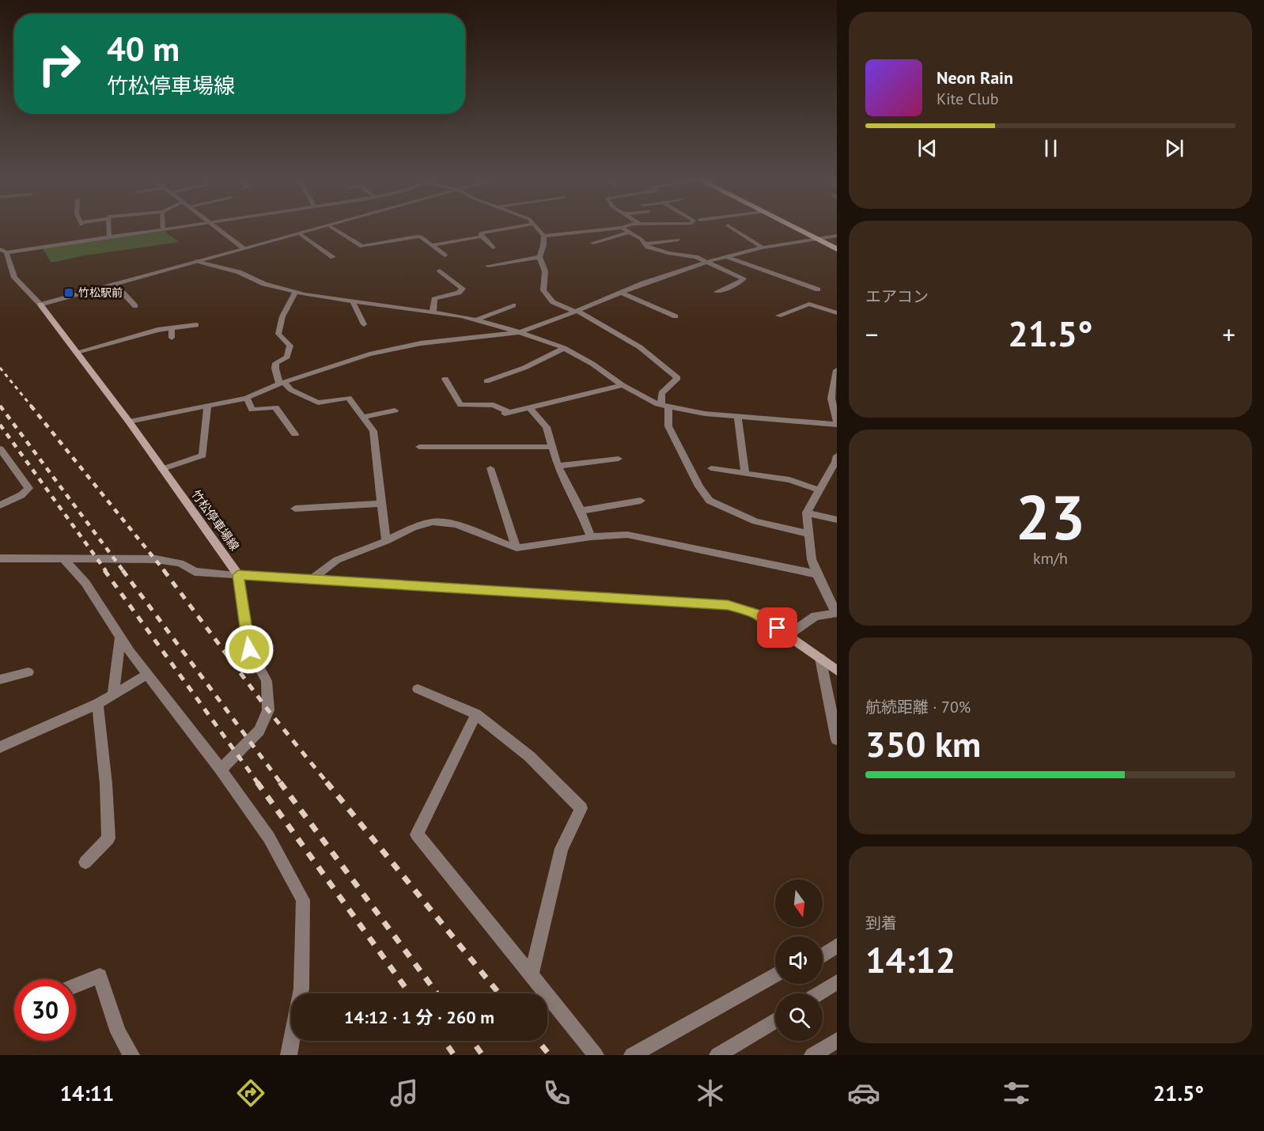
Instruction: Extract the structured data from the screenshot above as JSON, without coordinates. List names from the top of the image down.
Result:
{
  "streets": {
    "main road": ["竹松停車場線"]
  },
  "places": {
    "transit": ["竹松駅前"]
  },
  "north": "bottom",
  "page": {
    "turn": ["40 m", "竹松停車場線"],
    "song": ["Neon Rain", "Kite Club"],
    "tile": [
      "エアコン",
      ["23", "km/h"],
      ["航続距離 · 70%", "350 km"],
      ["到着", "14:12"]
    ],
    "heat": ["−", "21.5°", "+"],
    "limit": "30",
    "trip": "14:12 · 1 分 · 260 m",
    "tabs": ["14:11", "21.5°"]
  }
}
